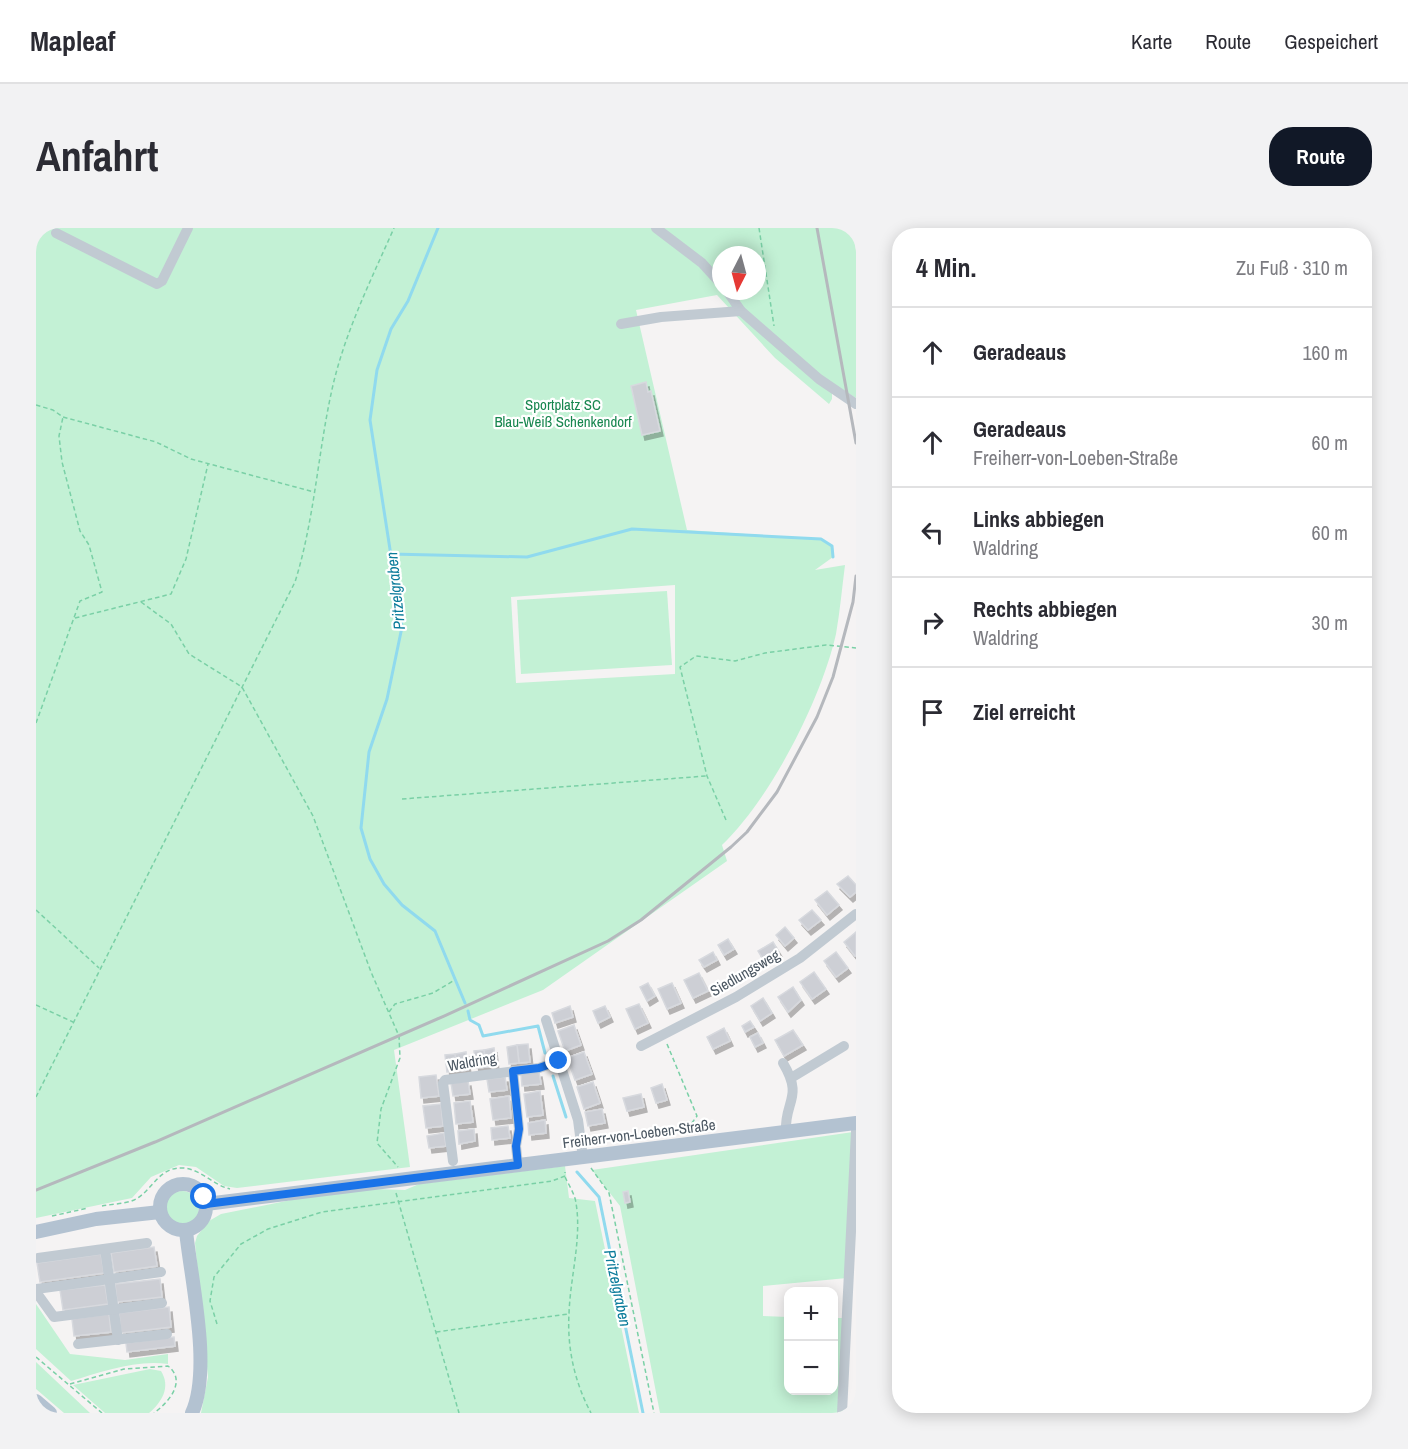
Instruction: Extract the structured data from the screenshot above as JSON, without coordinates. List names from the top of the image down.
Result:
{
  "streets": {
    "main road": ["Freiherr-von-Loeben-Straße"],
    "street": ["Siedlungsweg", "Waldring"]
  },
  "crossings": [
    ["Waldring", "Freiherr-von-Loeben-Straße"]
  ],
  "water": ["Pritzelgraben"],
  "parks": ["Sportplatz SC Blau-Weiß Schenkendorf"],
  "north": "bottom",
  "page": {
    "header": "Mapleaf",
    "nav": ["Karte", "Route", "Gespeichert"],
    "buttons": "Route",
    "title": "Anfahrt",
    "heading": ["4 Min.", "Zu Fuß · 310 m"],
    "list": [
      ["Geradeaus", "160 m"],
      ["Geradeaus", "Freiherr-von-Loeben-Straße", "60 m"],
      ["Links abbiegen", "Waldring", "60 m"],
      ["Rechts abbiegen", "Waldring", "30 m"],
      "Ziel erreicht"
    ],
    "map_buttons": ["+", "−"]
  }
}
